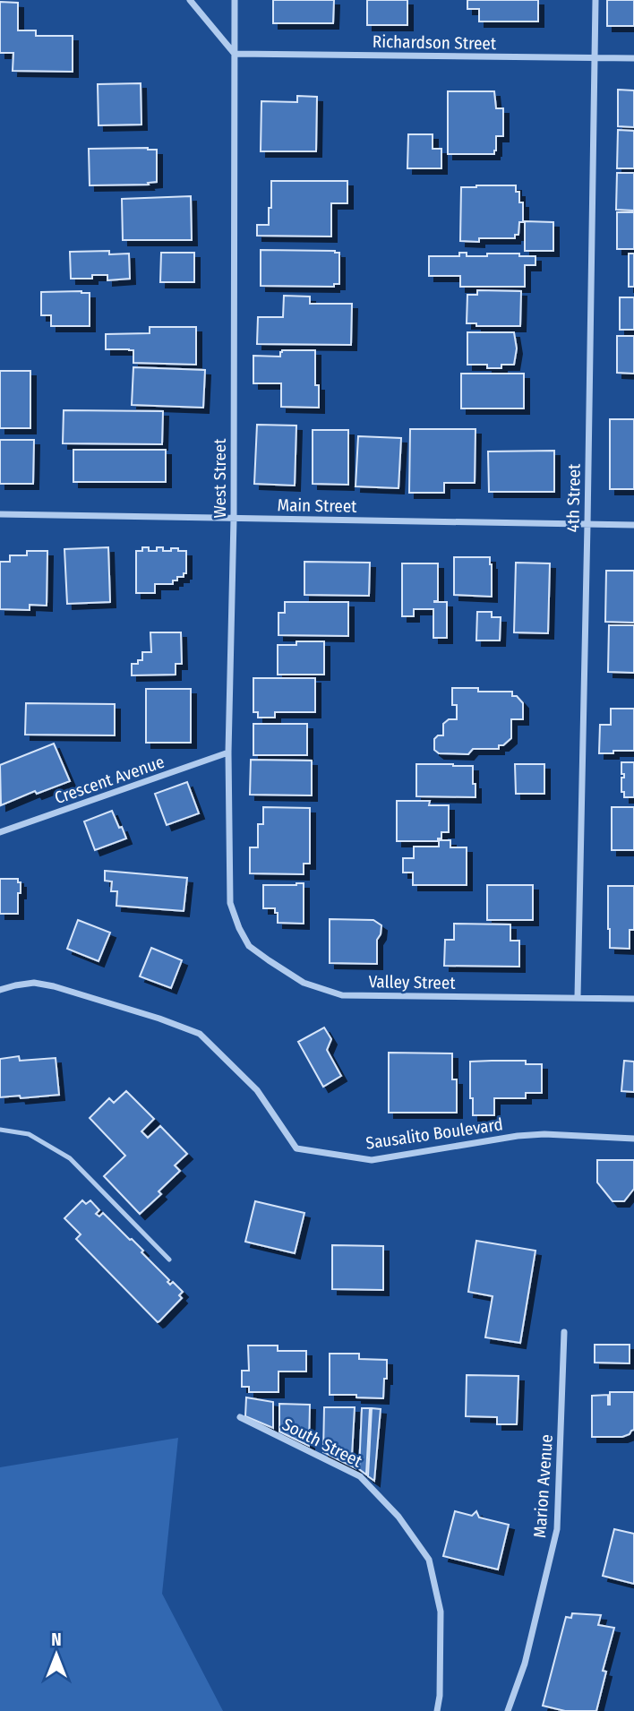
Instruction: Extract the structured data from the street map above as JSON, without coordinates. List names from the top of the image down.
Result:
{
  "streets": {
    "street": [
      "Richardson Street",
      "West Street",
      "4th Street",
      "Main Street",
      "Crescent Avenue",
      "Valley Street",
      "Sausalito Boulevard",
      "South Street",
      "Marion Avenue"
    ]
  },
  "crossings": [
    ["Richardson Street", "West Street"],
    ["Richardson Street", "4th Street"],
    ["West Street", "Main Street"],
    ["West Street", "Crescent Avenue"],
    ["West Street", "Valley Street"],
    ["4th Street", "Main Street"],
    ["4th Street", "Valley Street"]
  ],
  "north": "top"
}
